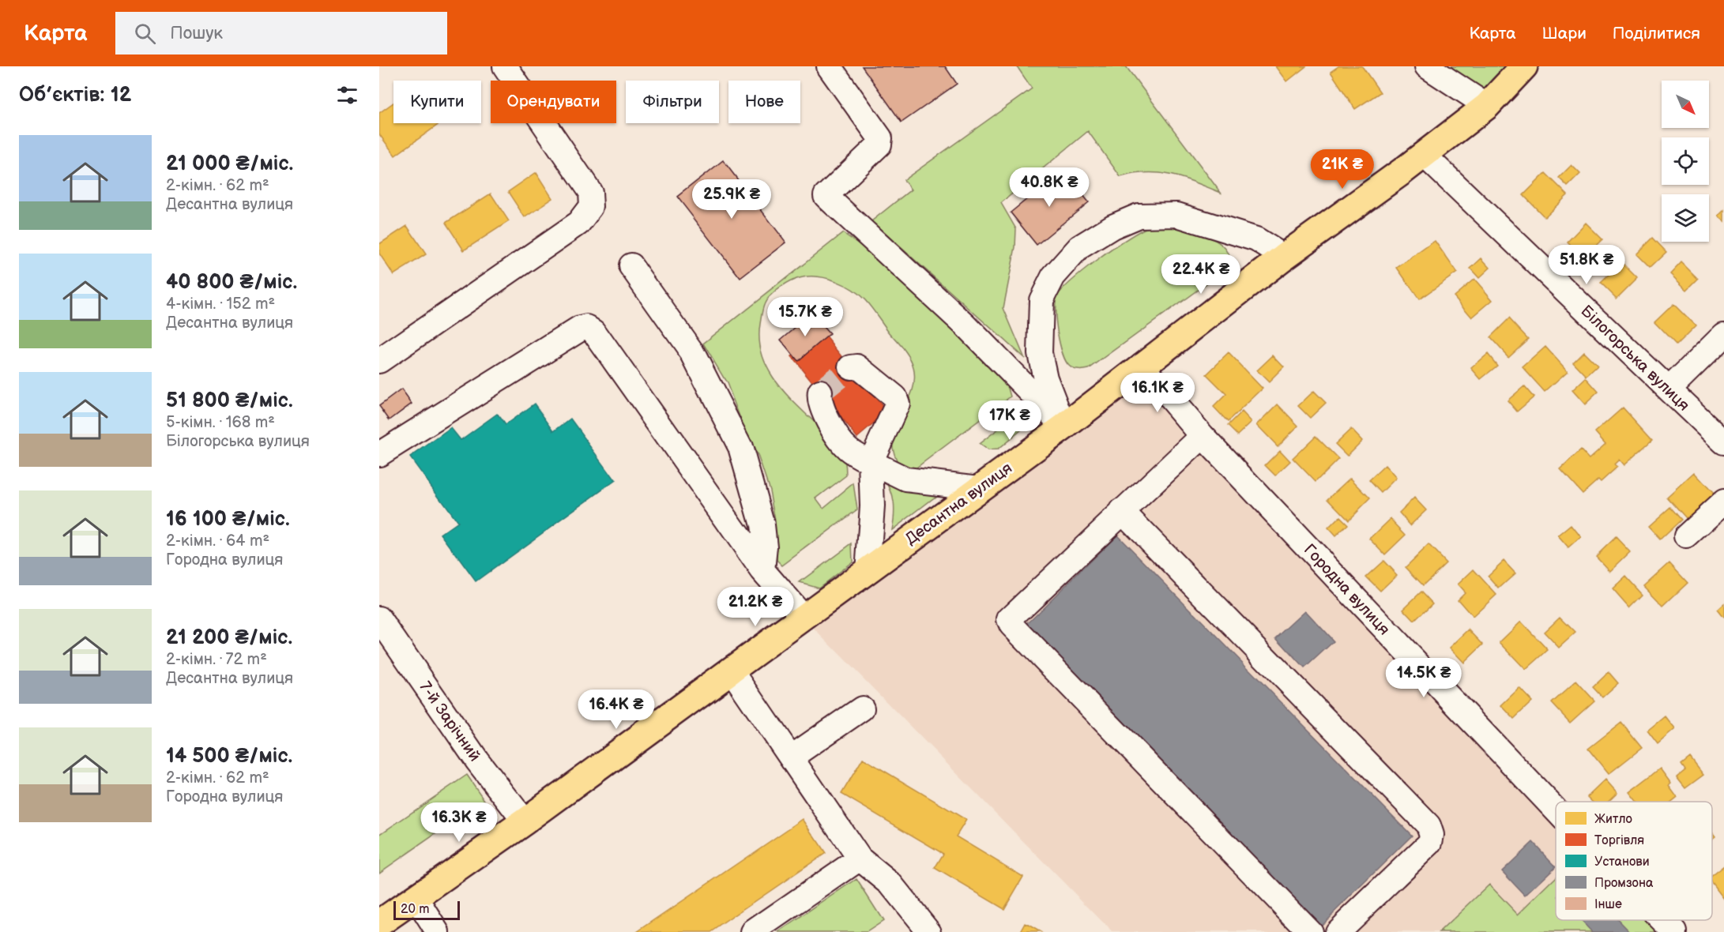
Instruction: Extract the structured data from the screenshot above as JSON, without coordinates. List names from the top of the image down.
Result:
{
  "streets": {
    "main road": ["Десантна вулиця"],
    "street": ["Білогорська вулиця", "Городна вулиця", "7-й Зарічний"]
  },
  "crossings": [
    ["Білогорська вулиця", "Десантна вулиця"],
    ["Десантна вулиця", "Городна вулиця"],
    ["Десантна вулиця", "7-й Зарічний"]
  ],
  "legend": [
    "Житло",
    "Торгівля",
    "Установи",
    "Промзона",
    "Інше"
  ],
  "scale_bar": "20 m",
  "north": "bottom right",
  "page": {
    "header": "Карта",
    "search": "Пошук",
    "nav": ["Карта", "Шари", "Поділитися"],
    "heading": "Об’єктів: 12",
    "chip": [
      "Купити",
      "Орендувати",
      "Фільтри",
      "Нове"
    ],
    "list": [
      {
        "name": "21 000 ₴/міс.",
        "note": "2-кімн. · 62 m² · Десантна вулиця"
      },
      {
        "name": "40 800 ₴/міс.",
        "note": "4-кімн. · 152 m² · Десантна вулиця"
      },
      {
        "name": "51 800 ₴/міс.",
        "note": "5-кімн. · 168 m² · Білогорська вулиця"
      },
      {
        "name": "16 100 ₴/міс.",
        "note": "2-кімн. · 64 m² · Городна вулиця"
      },
      {
        "name": "21 200 ₴/міс.",
        "note": "2-кімн. · 72 m² · Десантна вулиця"
      },
      {
        "name": "14 500 ₴/міс.",
        "note": "2-кімн. · 62 m² · Городна вулиця"
      }
    ],
    "price": [
      "21K ₴",
      "40.8K ₴",
      "25.9K ₴",
      "51.8K ₴",
      "22.4K ₴",
      "15.7K ₴",
      "16.1K ₴",
      "17K ₴",
      "21.2K ₴",
      "14.5K ₴",
      "16.4K ₴",
      "16.3K ₴"
    ],
    "scale": "20 m"
  }
}
